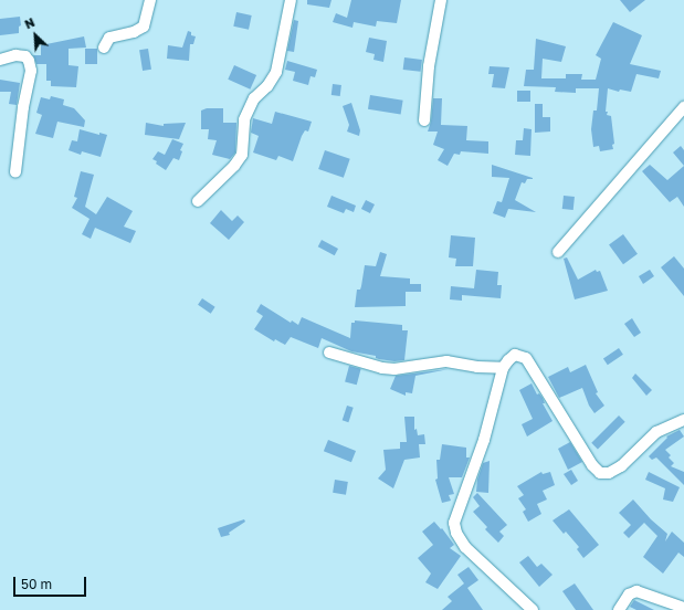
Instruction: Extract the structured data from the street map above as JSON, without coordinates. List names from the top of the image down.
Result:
{
  "scale_bar": "50 m",
  "north": "top left"
}
